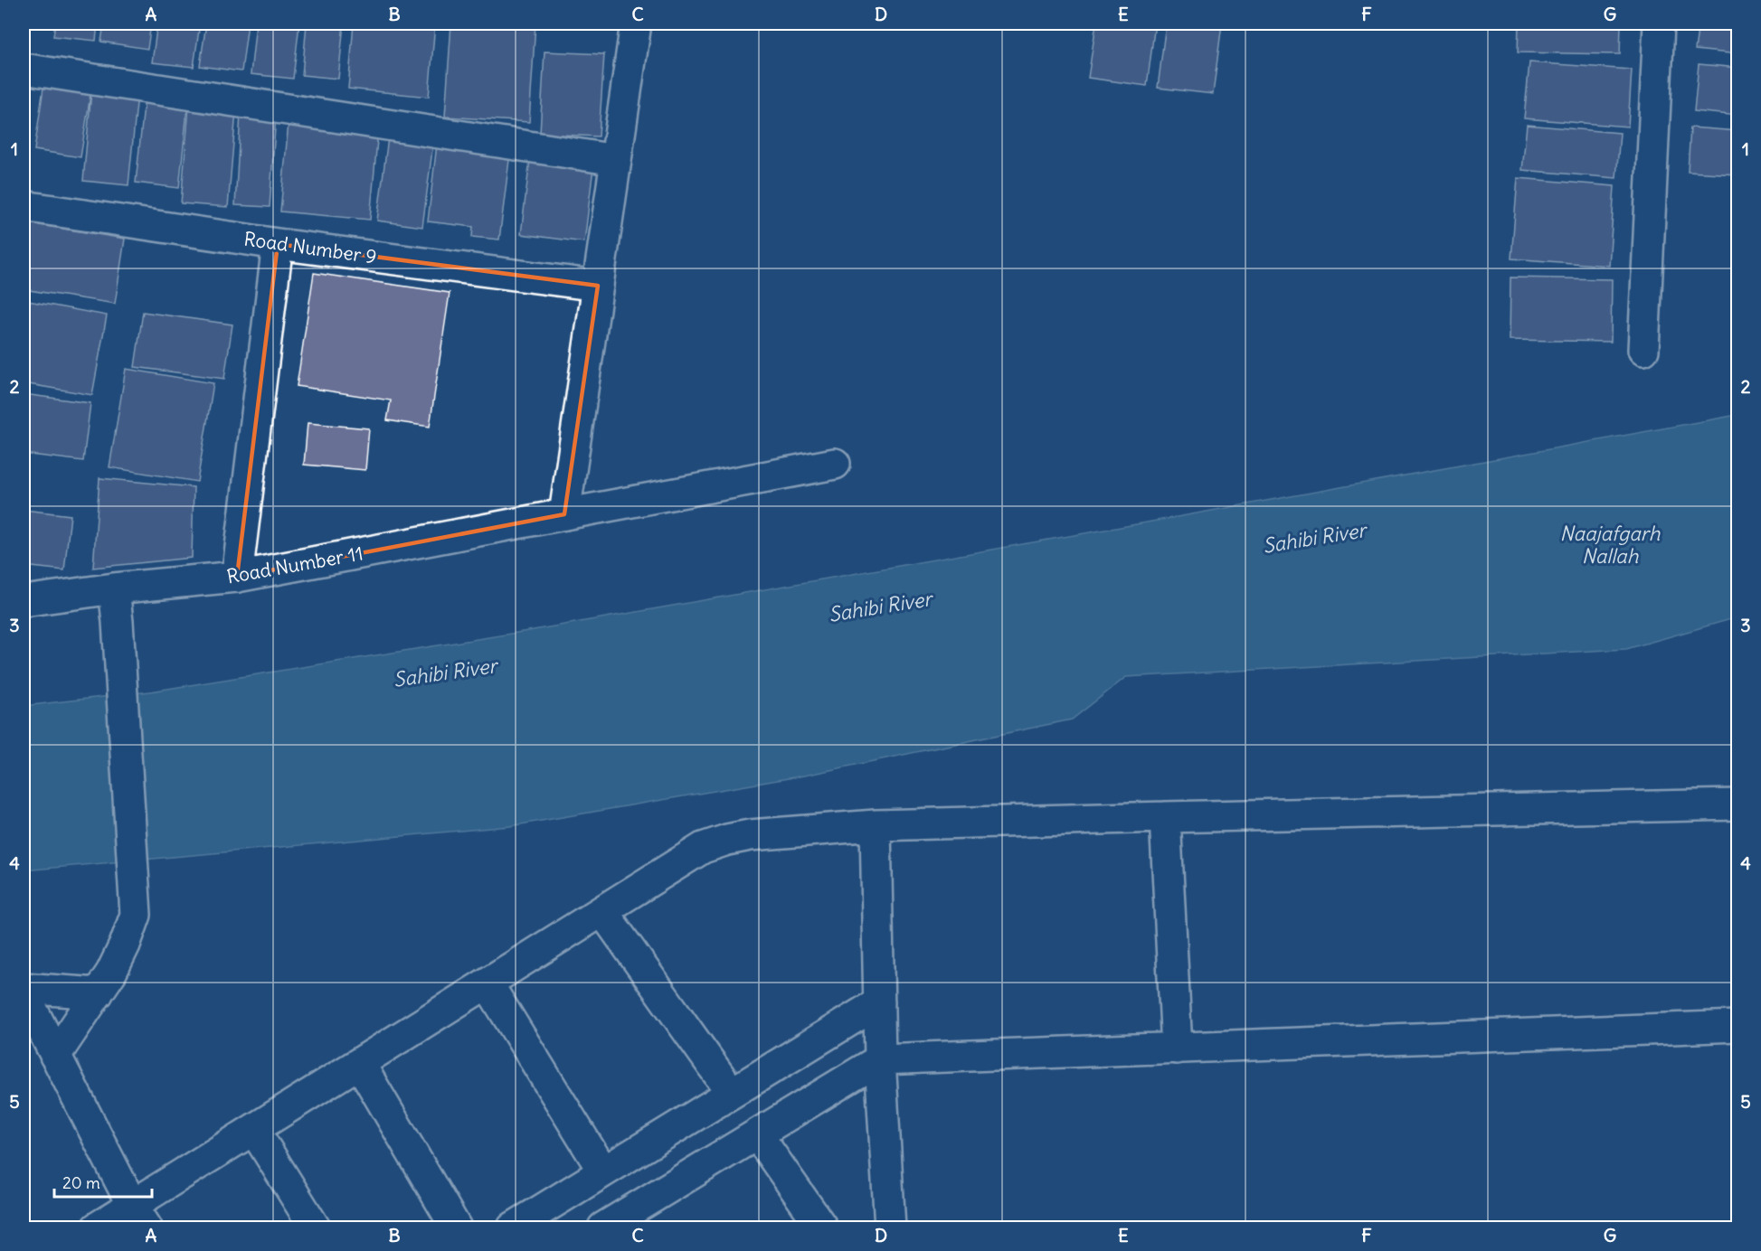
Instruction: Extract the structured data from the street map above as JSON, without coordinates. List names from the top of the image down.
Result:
{
  "streets": {
    "street": ["Road Number 9", "Road Number 11"]
  },
  "water": ["Naajafgarh Nallah", "Sahibi River"],
  "scale_bar": "20 m",
  "grid": {
    "columns": [
      "A",
      "B",
      "C",
      "D",
      "E",
      "F",
      "G"
    ],
    "rows": [
      "1",
      "2",
      "3",
      "4",
      "5"
    ]
  }
}
